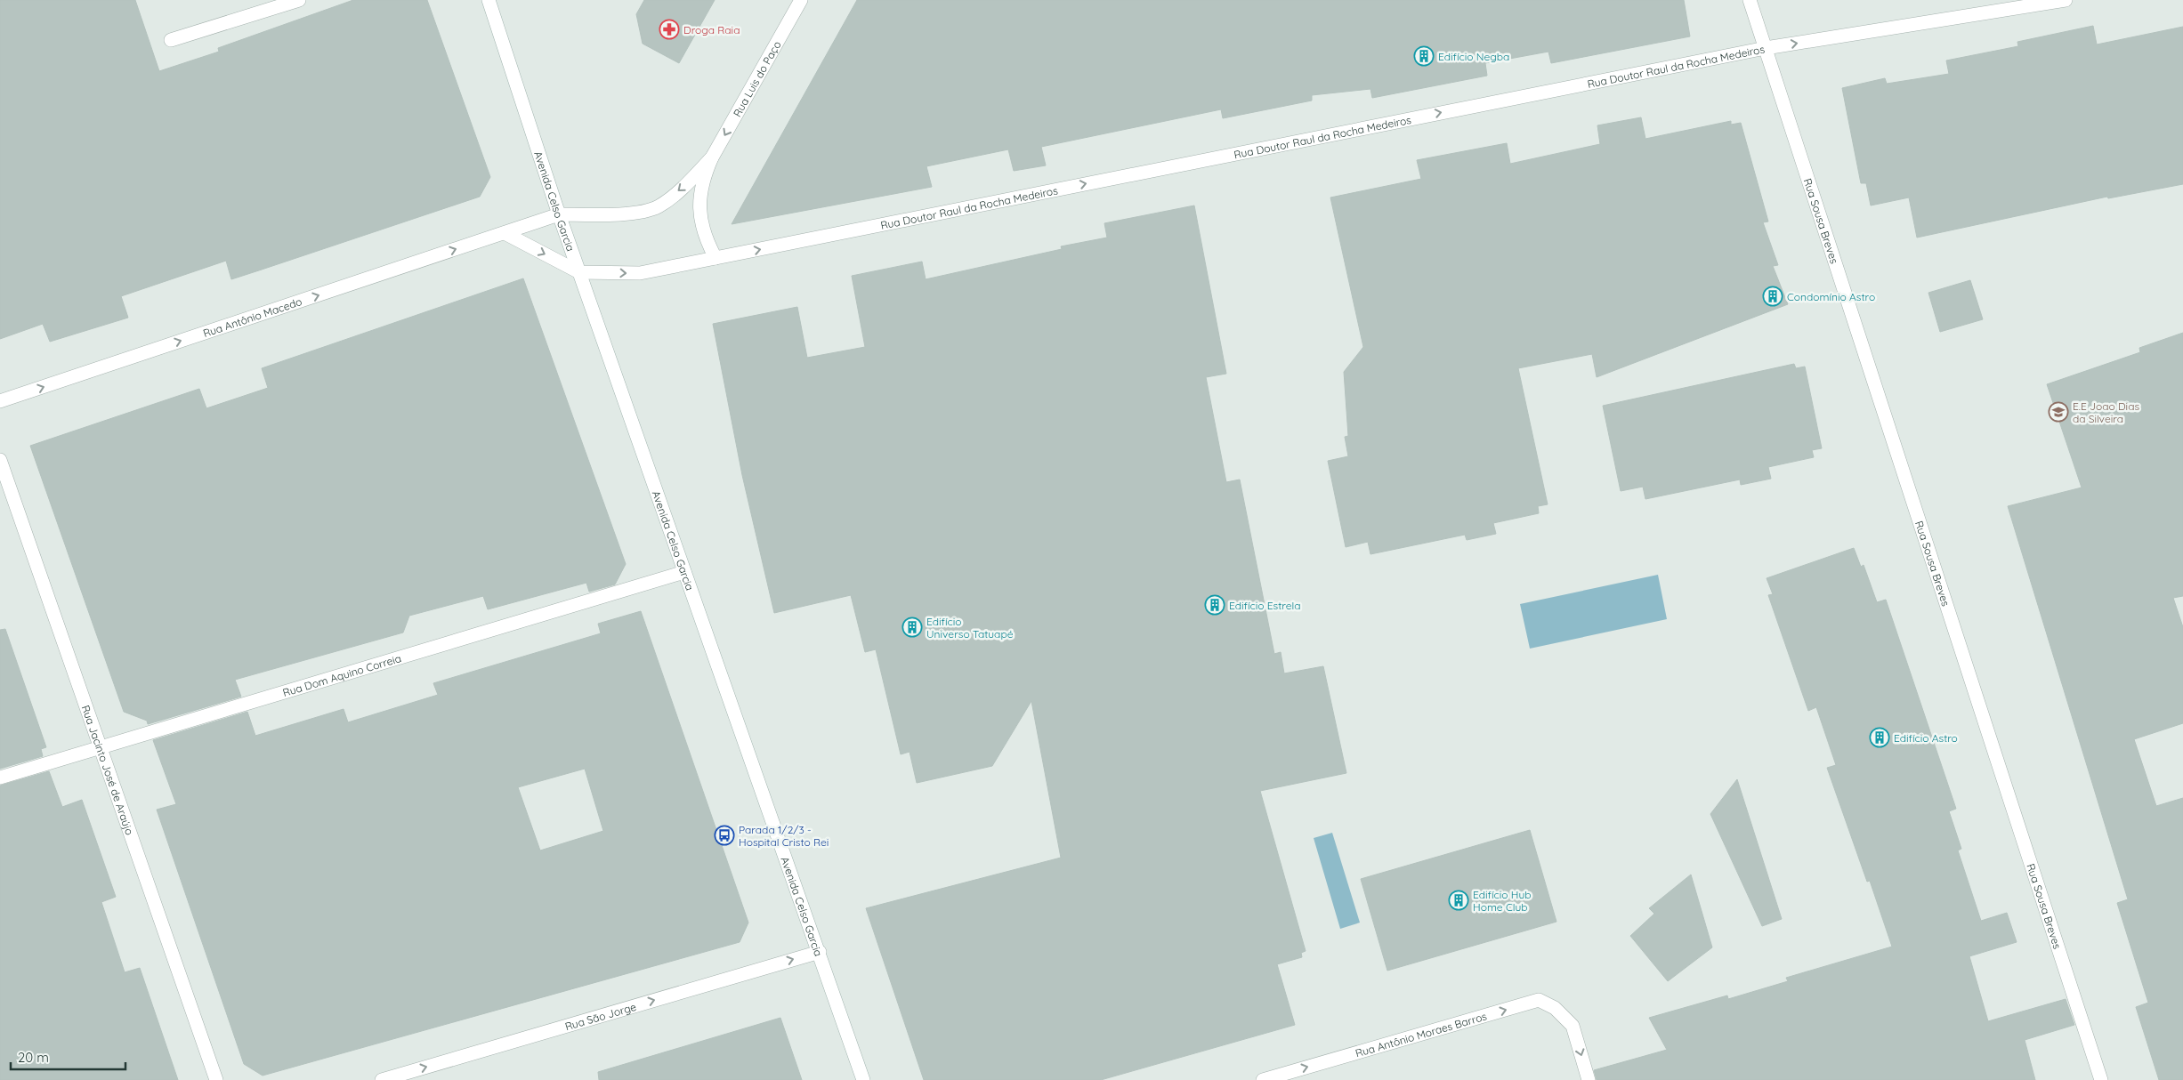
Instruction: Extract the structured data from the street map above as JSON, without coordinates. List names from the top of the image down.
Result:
{
  "streets": {
    "street": [
      "Rua Doutor Raul da Rocha Medeiros",
      "Rua Luis do Paço",
      "Avenida Celso Garcia",
      "Rua Sousa Breves",
      "Rua Antônio Macedo",
      "Rua Dom Aquino Correia",
      "Rua Jacinto José de Araújo",
      "Rua São Jorge",
      "Rua Antônio Moraes Barros"
    ]
  },
  "crossings": [
    ["Rua Doutor Raul da Rocha Medeiros", "Rua Luis do Paço"],
    ["Rua Doutor Raul da Rocha Medeiros", "Avenida Celso Garcia"],
    ["Rua Doutor Raul da Rocha Medeiros", "Rua Sousa Breves"],
    ["Rua Luis do Paço", "Avenida Celso Garcia"],
    ["Rua Luis do Paço", "Rua Antônio Macedo"],
    ["Avenida Celso Garcia", "Rua Antônio Macedo"],
    ["Avenida Celso Garcia", "Rua Dom Aquino Correia"],
    ["Avenida Celso Garcia", "Rua São Jorge"],
    ["Rua Dom Aquino Correia", "Rua Jacinto José de Araújo"]
  ],
  "one_way": [
    "Rua Doutor Raul da Rocha Medeiros",
    "Rua Luis do Paço",
    "Rua Antônio Macedo",
    "Rua São Jorge",
    "Rua Antônio Moraes Barros"
  ],
  "places": {
    "pharmacy": ["Droga Raia"],
    "building": [
      "Edifício Negba",
      "Condomínio Astro",
      "Edifício Estrela",
      "Edifício Universo Tatuapé",
      "Edifício Astro",
      "Edifício Hub Home Club"
    ],
    "school or university": ["E.E Joao Dias da Silveira"],
    "bus stop": ["Parada 1/2/3 - Hospital Cristo Rei"]
  },
  "scale_bar": "20 m"
}
